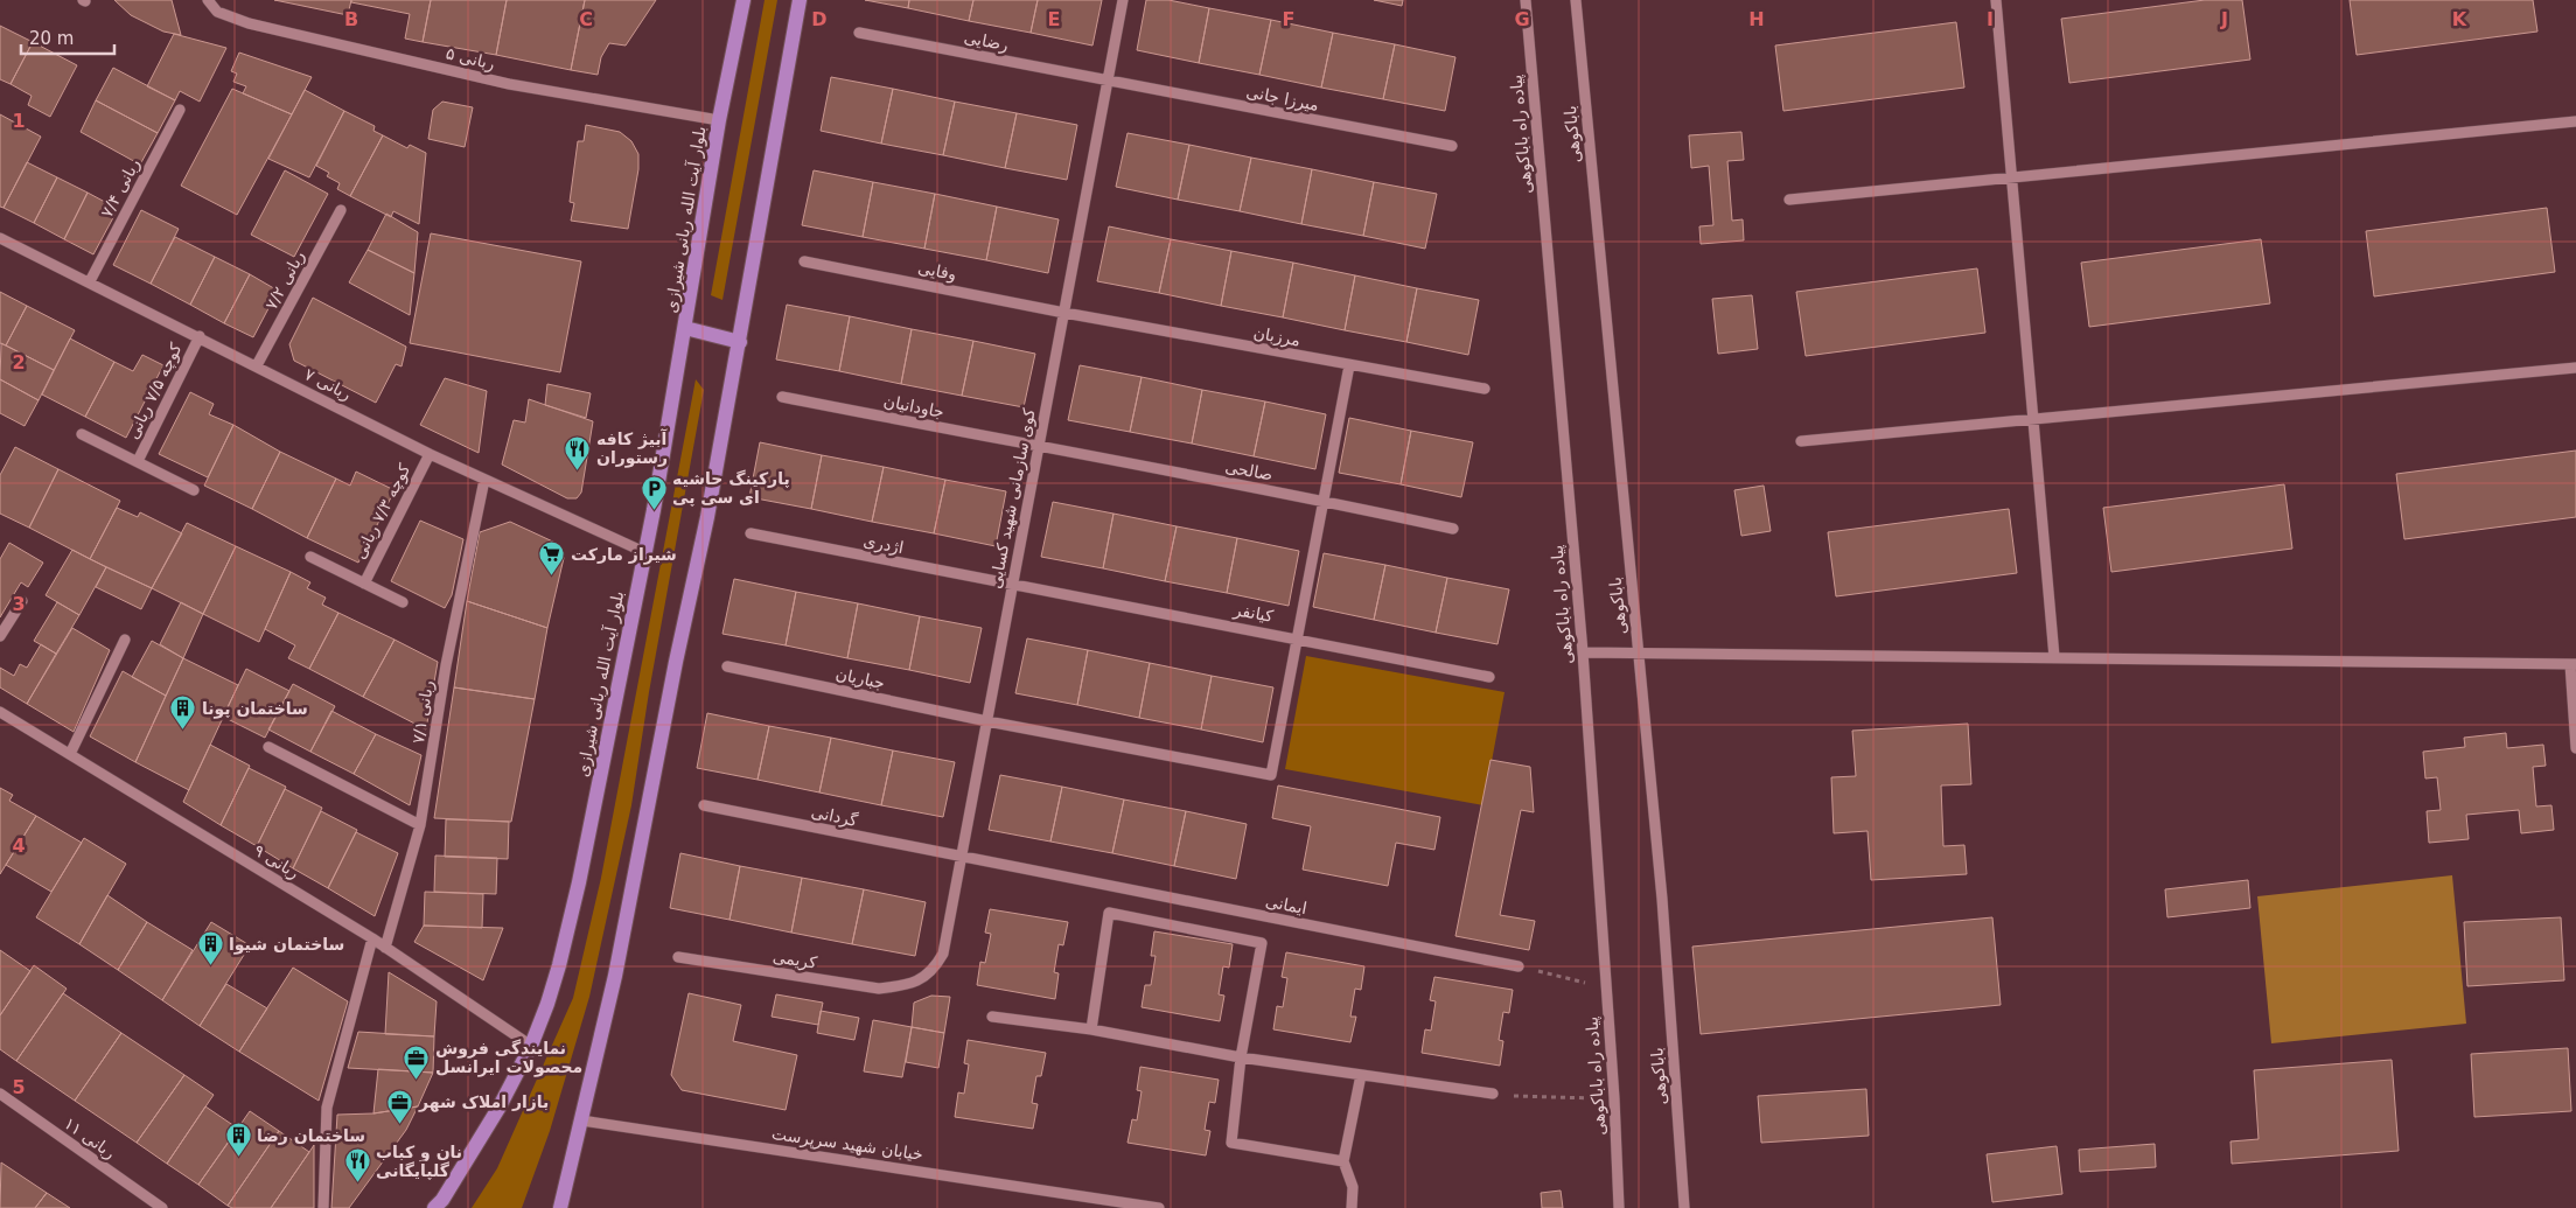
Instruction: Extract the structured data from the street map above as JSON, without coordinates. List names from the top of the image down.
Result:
{
  "streets": {
    "main road": ["بلوار آیت الله ربانی شیرازی"],
    "street": [
      "رضایی",
      "ربانی ۵",
      "میرزا جانی",
      "پیاده راه باباکوهی",
      "باباکوهی",
      "ربانی ۷/۴",
      "وفایی",
      "ربانی ۷/۲",
      "مرزبان",
      "ربانی ۷",
      "کوچه ۷/۵ ربانی",
      "جاودانیان",
      "صالحی",
      "کوی سازمانی شهید کسایی",
      "کوچه ۷/۳ ربانی",
      "اژدری",
      "کیانفر",
      "جباریان",
      "ربانی ۷/۱",
      "گردانی",
      "ربانی ۹",
      "ایمانی",
      "کریمی",
      "ربانی ۱۱",
      "خیابان شهید سرپرست"
    ]
  },
  "crossings": [
    ["رضایی", "میرزا جانی"],
    ["رضایی", "کوی سازمانی شهید کسایی"],
    ["ربانی ۵", "بلوار آیت الله ربانی شیرازی"],
    ["میرزا جانی", "کوی سازمانی شهید کسایی"],
    ["ربانی ۷/۴", "ربانی ۷"],
    ["بلوار آیت الله ربانی شیرازی", "ربانی ۷"],
    ["بلوار آیت الله ربانی شیرازی", "ربانی ۹"],
    ["وفایی", "مرزبان"],
    ["وفایی", "کوی سازمانی شهید کسایی"],
    ["ربانی ۷/۲", "ربانی ۷"],
    ["مرزبان", "کوی سازمانی شهید کسایی"],
    ["ربانی ۷", "کوچه ۷/۵ ربانی"],
    ["ربانی ۷", "کوچه ۷/۳ ربانی"],
    ["ربانی ۷", "ربانی ۷/۱"],
    ["جاودانیان", "صالحی"],
    ["جاودانیان", "کوی سازمانی شهید کسایی"],
    ["صالحی", "کوی سازمانی شهید کسایی"],
    ["کوی سازمانی شهید کسایی", "اژدری"],
    ["کوی سازمانی شهید کسایی", "کیانفر"],
    ["کوی سازمانی شهید کسایی", "جباریان"],
    ["کوی سازمانی شهید کسایی", "گردانی"],
    ["کوی سازمانی شهید کسایی", "ایمانی"],
    ["کوی سازمانی شهید کسایی", "کریمی"],
    ["اژدری", "کیانفر"],
    ["کیانفر", "جباریان"],
    ["ربانی ۷/۱", "ربانی ۹"],
    ["گردانی", "ایمانی"]
  ],
  "places": {
    "restaurant": ["آبیژ کافه رستوران", "نان و کباب گلپایگانی"],
    "parking": ["پارکینگ حاشیه ای سی پی"],
    "supermarket": ["شیراز مارکت"],
    "building": ["ساختمان پونا", "ساختمان شیوا", "ساختمان رضا"],
    "office": ["نمایندگی فروش محصولات ایرانسل", "بازار املاک شهر"]
  },
  "scale_bar": "20 m",
  "grid": {
    "columns": [
      "B",
      "C",
      "D",
      "E",
      "F",
      "G",
      "H",
      "I",
      "J",
      "K"
    ],
    "rows": [
      "1",
      "2",
      "3",
      "4",
      "5"
    ]
  }
}
